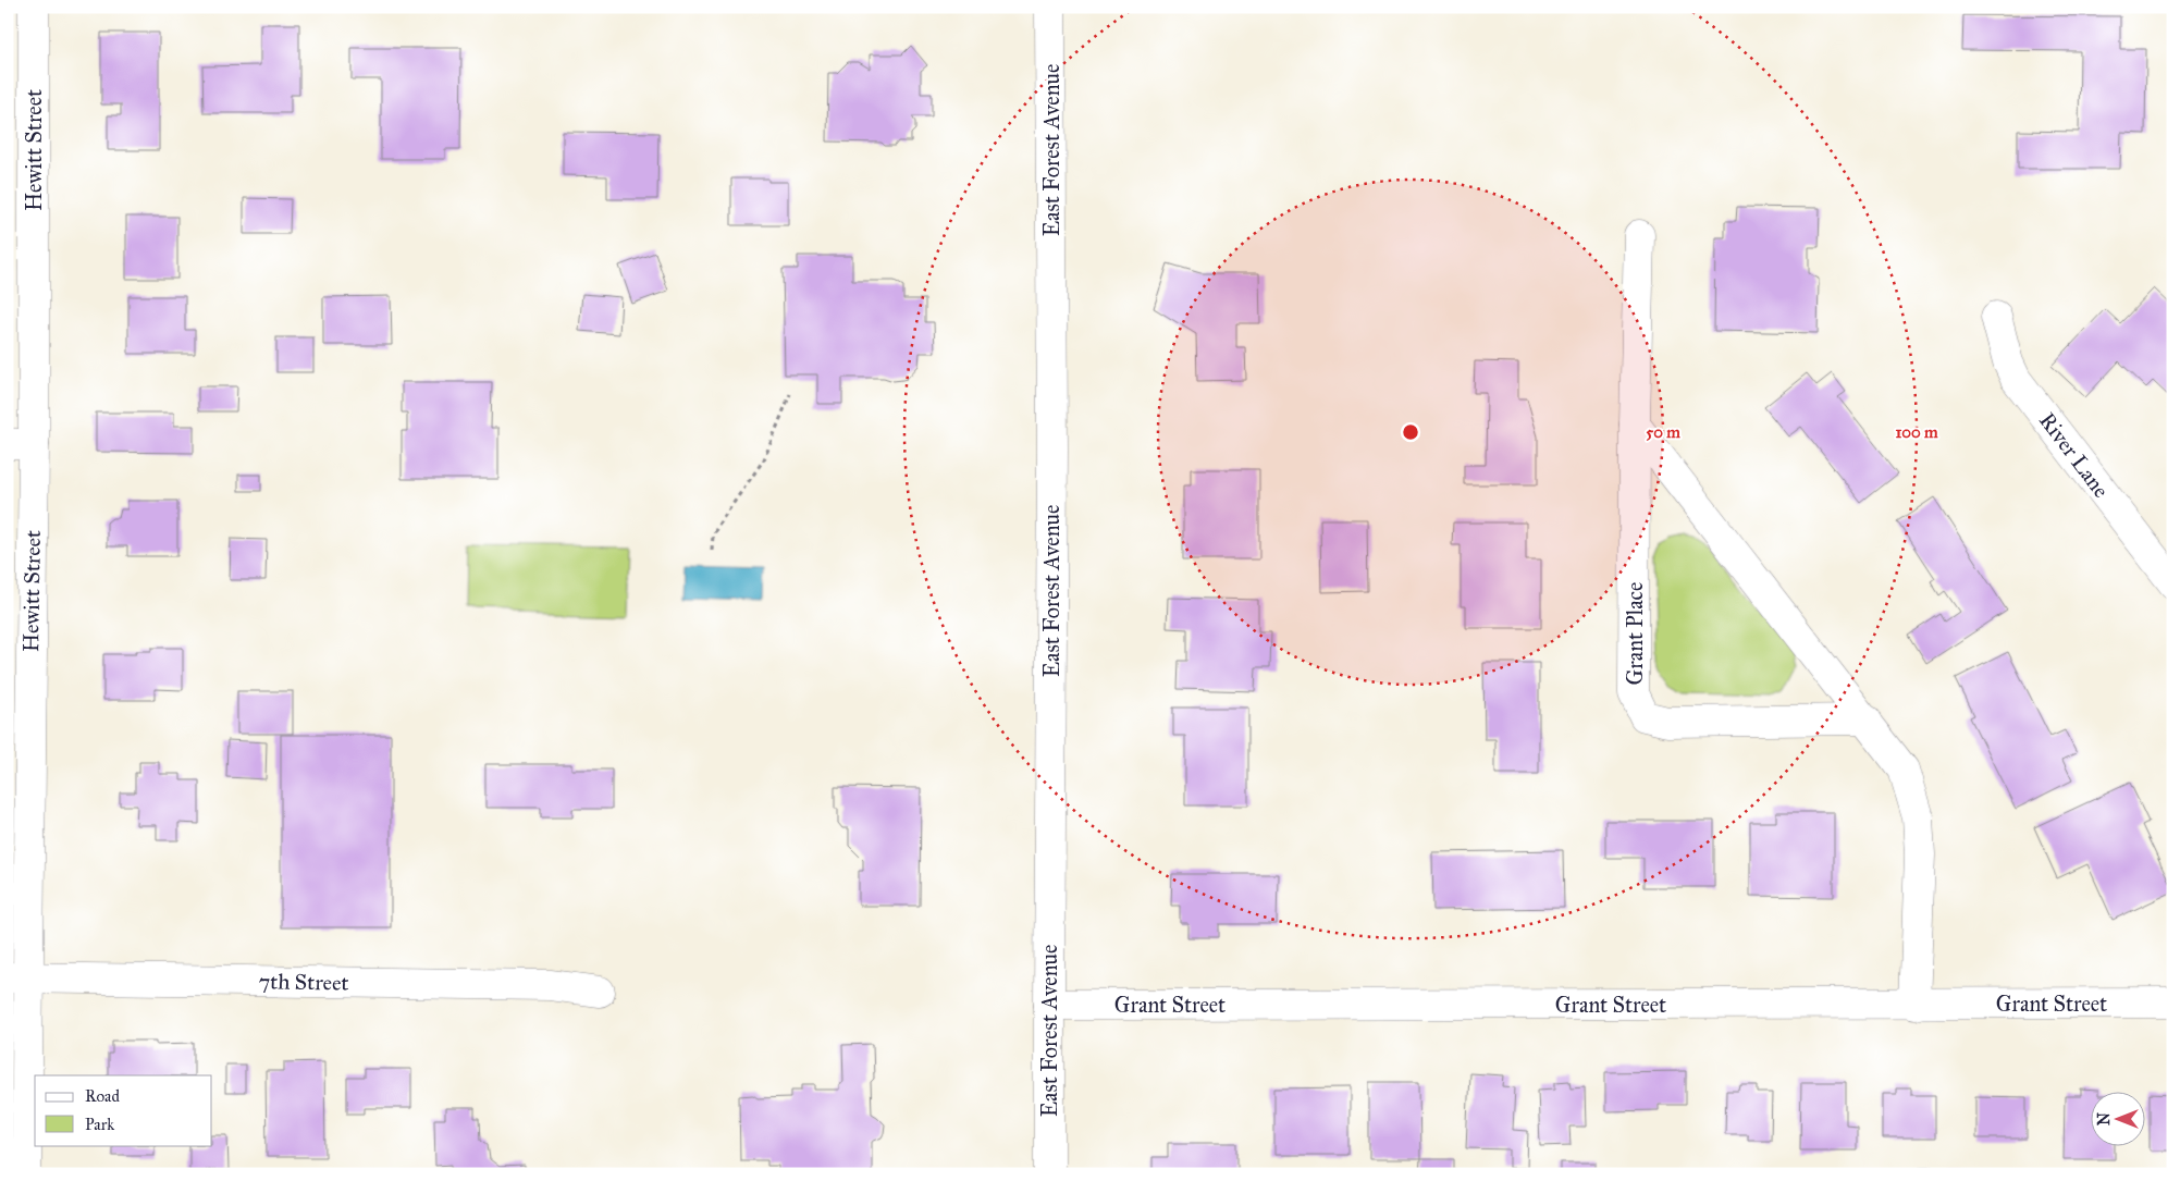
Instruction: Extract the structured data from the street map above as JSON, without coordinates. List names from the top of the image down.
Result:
{
  "streets": {
    "street": [
      "Hewitt Street",
      "East Forest Avenue",
      "River Lane",
      "Grant Place",
      "7th Street",
      "Grant Street"
    ]
  },
  "crossings": [
    ["Hewitt Street", "7th Street"],
    ["East Forest Avenue", "Grant Street"]
  ],
  "legend": ["Road", "Park"],
  "north": "left",
  "rings": ["50 m", "100 m"]
}
